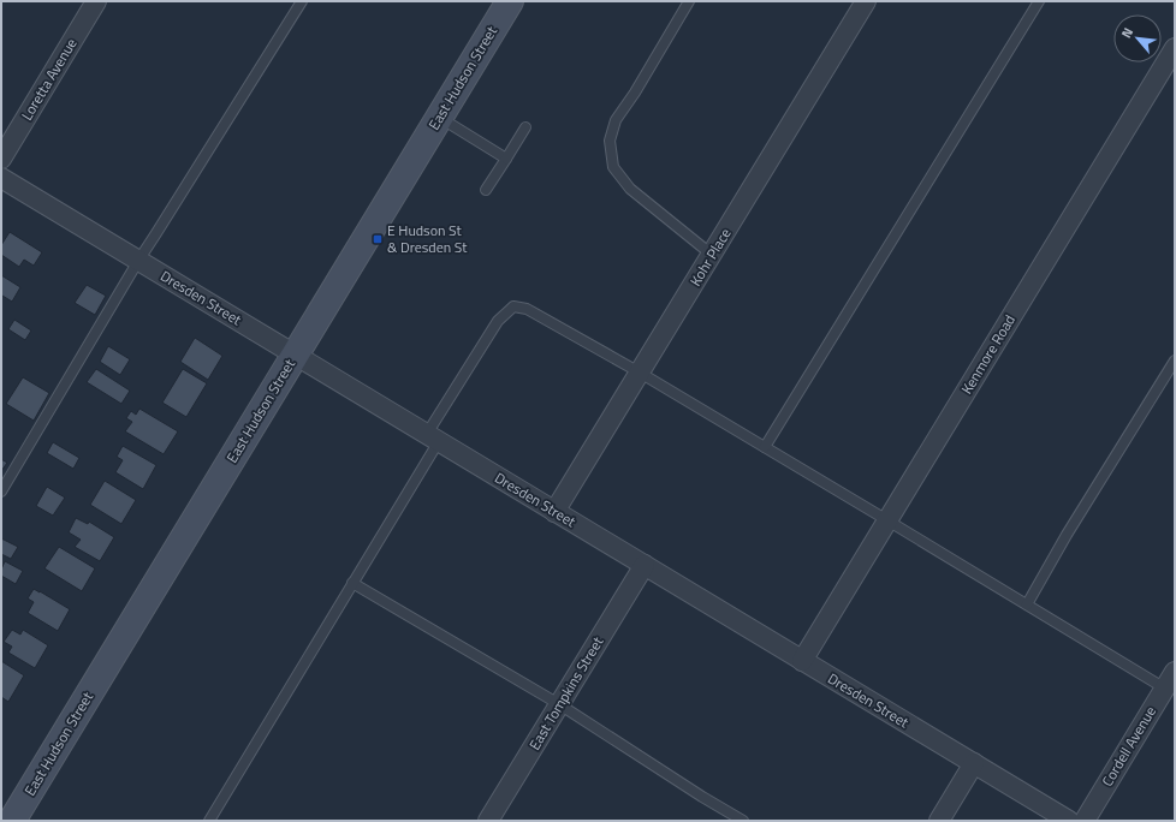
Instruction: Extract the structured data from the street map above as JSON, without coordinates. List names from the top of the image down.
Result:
{
  "streets": {
    "main road": ["East Hudson Street"],
    "street": [
      "Loretta Avenue",
      "Kohr Place",
      "Dresden Street",
      "Kenmore Road",
      "East Tompkins Street",
      "Cordell Avenue"
    ]
  },
  "crossings": [
    ["East Hudson Street", "Dresden Street"],
    ["Kohr Place", "Dresden Street"],
    ["Dresden Street", "Kenmore Road"],
    ["Dresden Street", "East Tompkins Street"]
  ],
  "places": {
    "transit": ["E Hudson St & Dresden St"]
  },
  "north": "top left"
}
